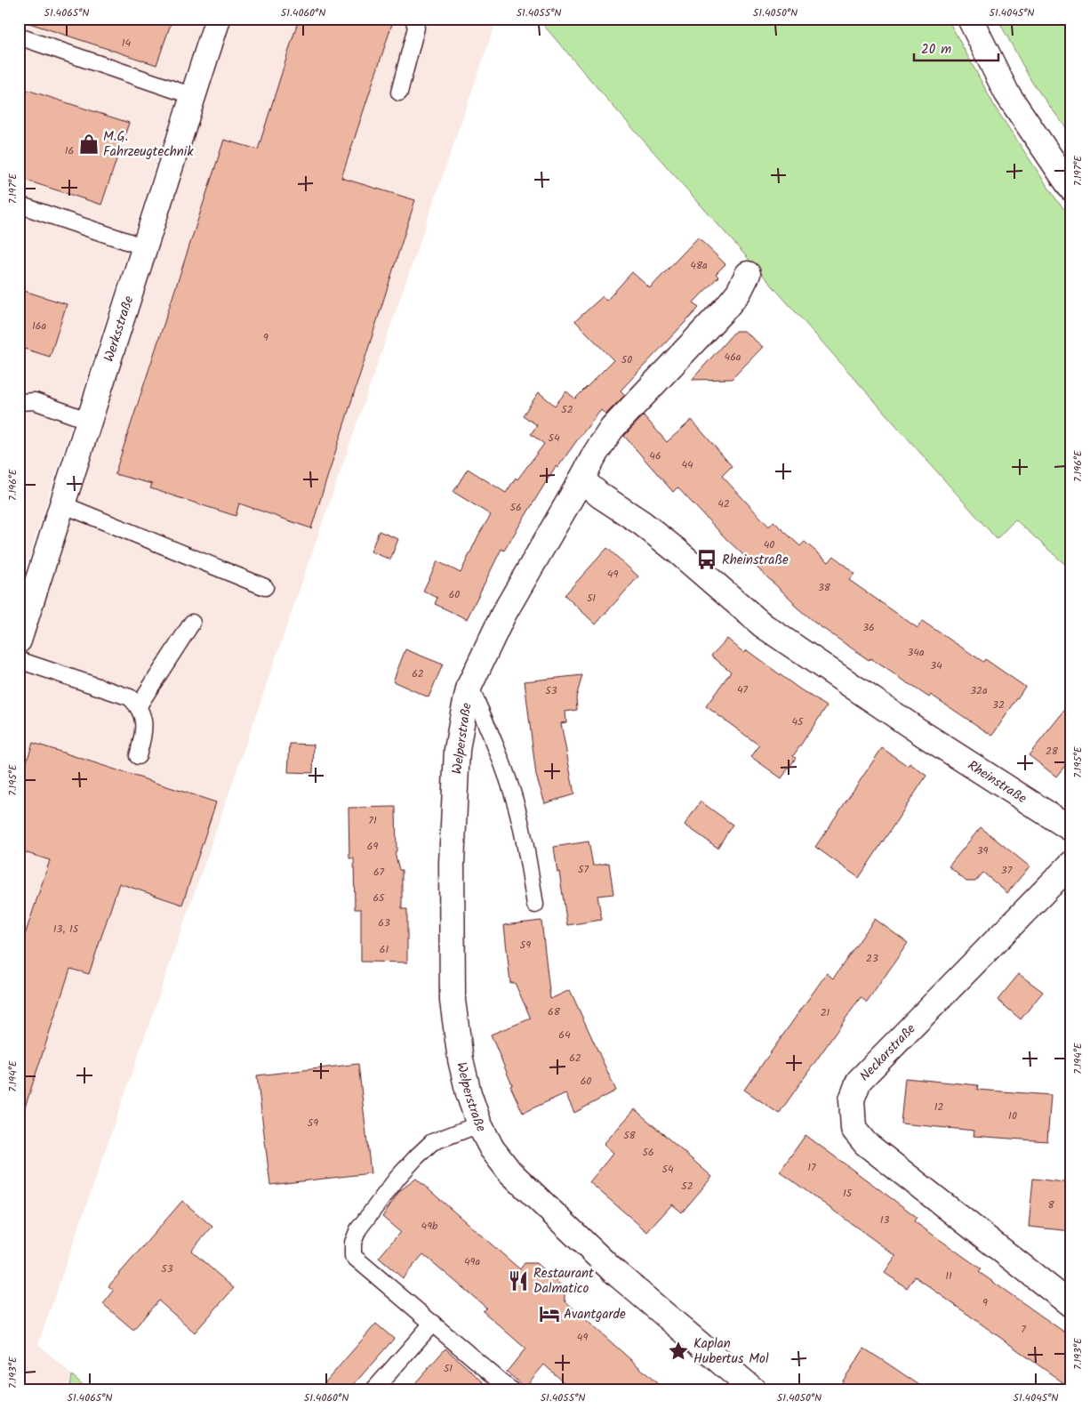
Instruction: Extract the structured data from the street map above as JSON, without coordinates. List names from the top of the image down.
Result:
{
  "streets": {
    "street": [
      "Werksstraße",
      "Welperstraße",
      "Rheinstraße",
      "Neckarstraße"
    ]
  },
  "places": {
    "shop": ["M.G. Fahrzeugtechnik"],
    "bus stop": ["Rheinstraße"],
    "restaurant": ["Restaurant Dalmatico"],
    "hotel": ["Avantgarde"],
    "place": ["Kaplan Hubertus Mol"]
  },
  "house_numbers": [
    "14",
    "16",
    "48a",
    "16a",
    "9",
    "46a",
    "50",
    "52",
    "54",
    "46",
    "44",
    "42",
    "56",
    "40",
    "49",
    "38",
    "60",
    "51",
    "36",
    "34a",
    "34",
    "62",
    "47",
    "53",
    "32a",
    "32",
    "45",
    "28",
    "71",
    "69",
    "39",
    "57",
    "37",
    "67",
    "65",
    "63",
    "13, 15",
    "59",
    "61",
    "23",
    "68",
    "21",
    "64",
    "62",
    "60",
    "12",
    "10",
    "59",
    "58",
    "56",
    "17",
    "54",
    "52",
    "15",
    "8",
    "13",
    "49b",
    "49a",
    "53",
    "11",
    "9",
    "7",
    "49",
    "51"
  ],
  "scale_bar": "20 m",
  "coordinates": [
    "51.4065°N",
    "51.4060°N",
    "51.4055°N",
    "51.4050°N",
    "51.4045°N",
    "7.197°E",
    "7.196°E",
    "7.195°E",
    "7.194°E",
    "7.193°E"
  ]
}
